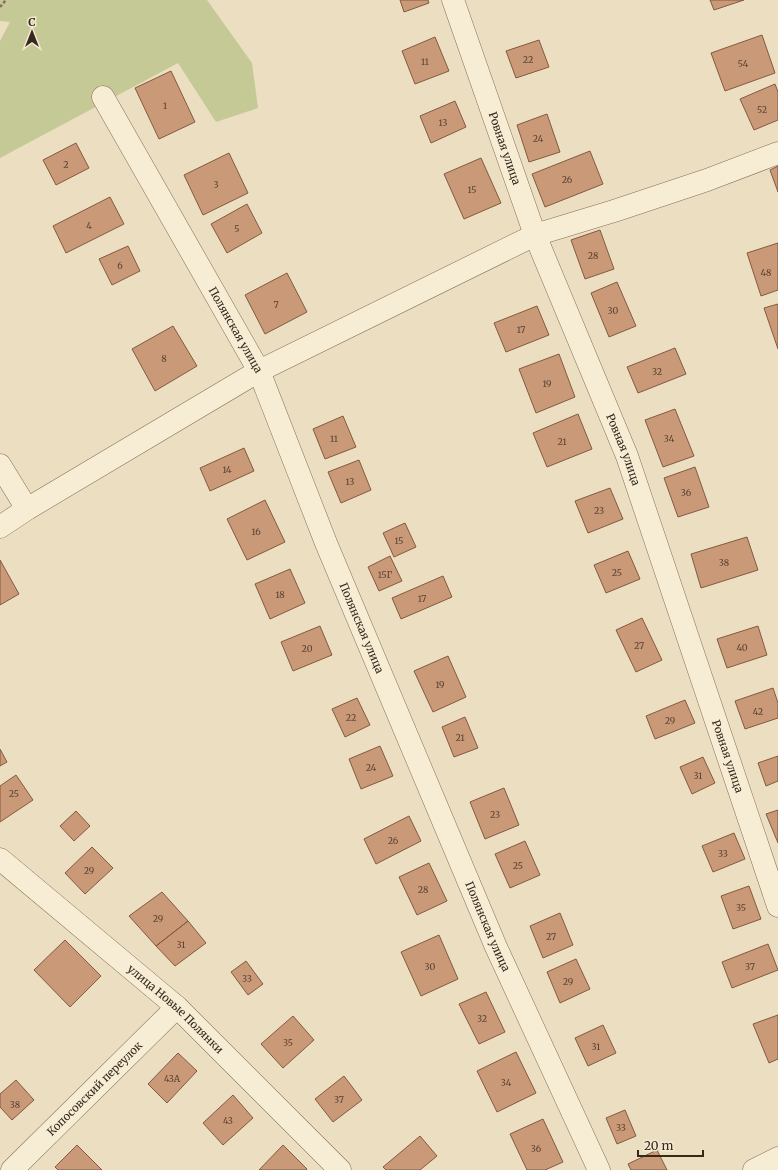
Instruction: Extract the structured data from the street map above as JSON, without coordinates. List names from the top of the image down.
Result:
{
  "streets": {
    "street": [
      "Ровная улица",
      "Полянская улица",
      "улица Новые Полянки",
      "Копосовский переулок"
    ]
  },
  "crossings": [
    ["улица Новые Полянки", "Копосовский переулок"]
  ],
  "house_numbers": [
    "22",
    "11",
    "54",
    "1",
    "52",
    "13",
    "24",
    "2",
    "26",
    "3",
    "15",
    "4",
    "5",
    "28",
    "6",
    "48",
    "7",
    "30",
    "17",
    "8",
    "32",
    "19",
    "11",
    "34",
    "21",
    "14",
    "13",
    "36",
    "23",
    "16",
    "15",
    "38",
    "25",
    "15Г",
    "18",
    "17",
    "27",
    "40",
    "20",
    "19",
    "42",
    "22",
    "29",
    "21",
    "24",
    "31",
    "25",
    "23",
    "26",
    "33",
    "25",
    "29",
    "28",
    "35",
    "29",
    "27",
    "31",
    "30",
    "37",
    "33",
    "29",
    "32",
    "35",
    "31",
    "43А",
    "34",
    "37",
    "38",
    "43",
    "33",
    "36"
  ],
  "scale_bar": "20 m",
  "north": "top"
}
